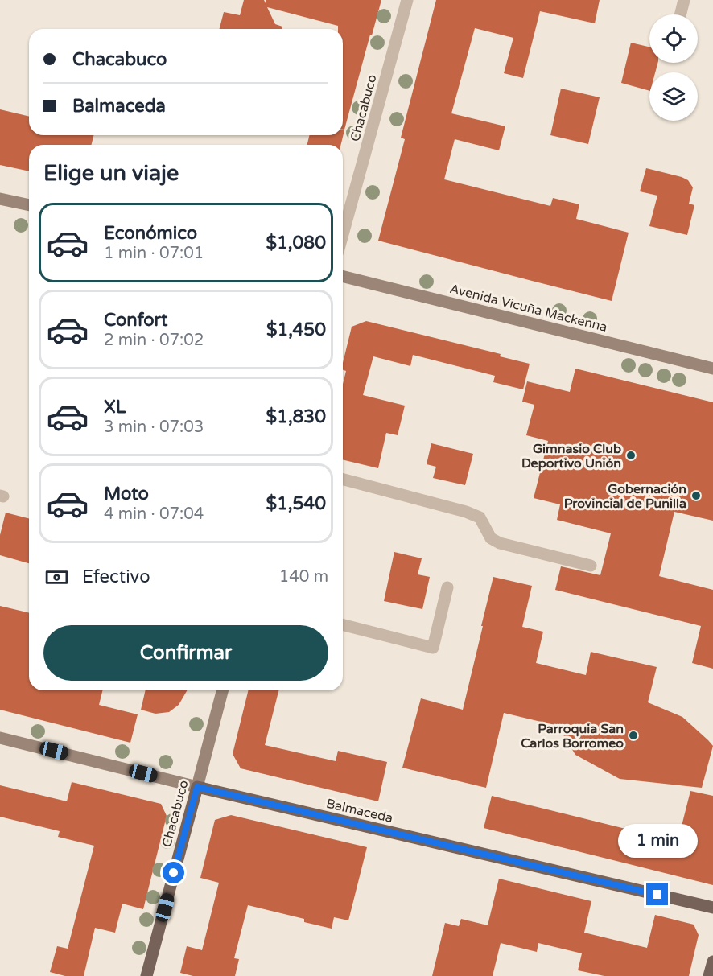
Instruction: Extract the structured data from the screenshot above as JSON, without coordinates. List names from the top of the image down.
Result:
{
  "streets": {
    "main road": ["Chacabuco", "Avenida Vicuña Mackenna", "Balmaceda"]
  },
  "crossings": [
    ["Chacabuco", "Balmaceda"]
  ],
  "places": ["Gimnasio Club Deportivo Unión", "Gobernación Provincial de Punilla", "Parroquia San Carlos Borromeo"],
  "page": {
    "banner": ["Chacabuco", "Balmaceda"],
    "heading": "Elige un viaje",
    "list": [
      {
        "name": "Económico",
        "note": "1 min · 07:01",
        "value": "$1,080"
      },
      {
        "name": "Confort",
        "note": "2 min · 07:02",
        "value": "$1,450"
      },
      {
        "name": "XL",
        "note": "3 min · 07:03",
        "value": "$1,830"
      },
      {
        "name": "Moto",
        "note": "4 min · 07:04",
        "value": "$1,540"
      }
    ],
    "pay": ["Efectivo", "140 m"],
    "buttons": "Confirmar",
    "bubble": "1 min"
  }
}
